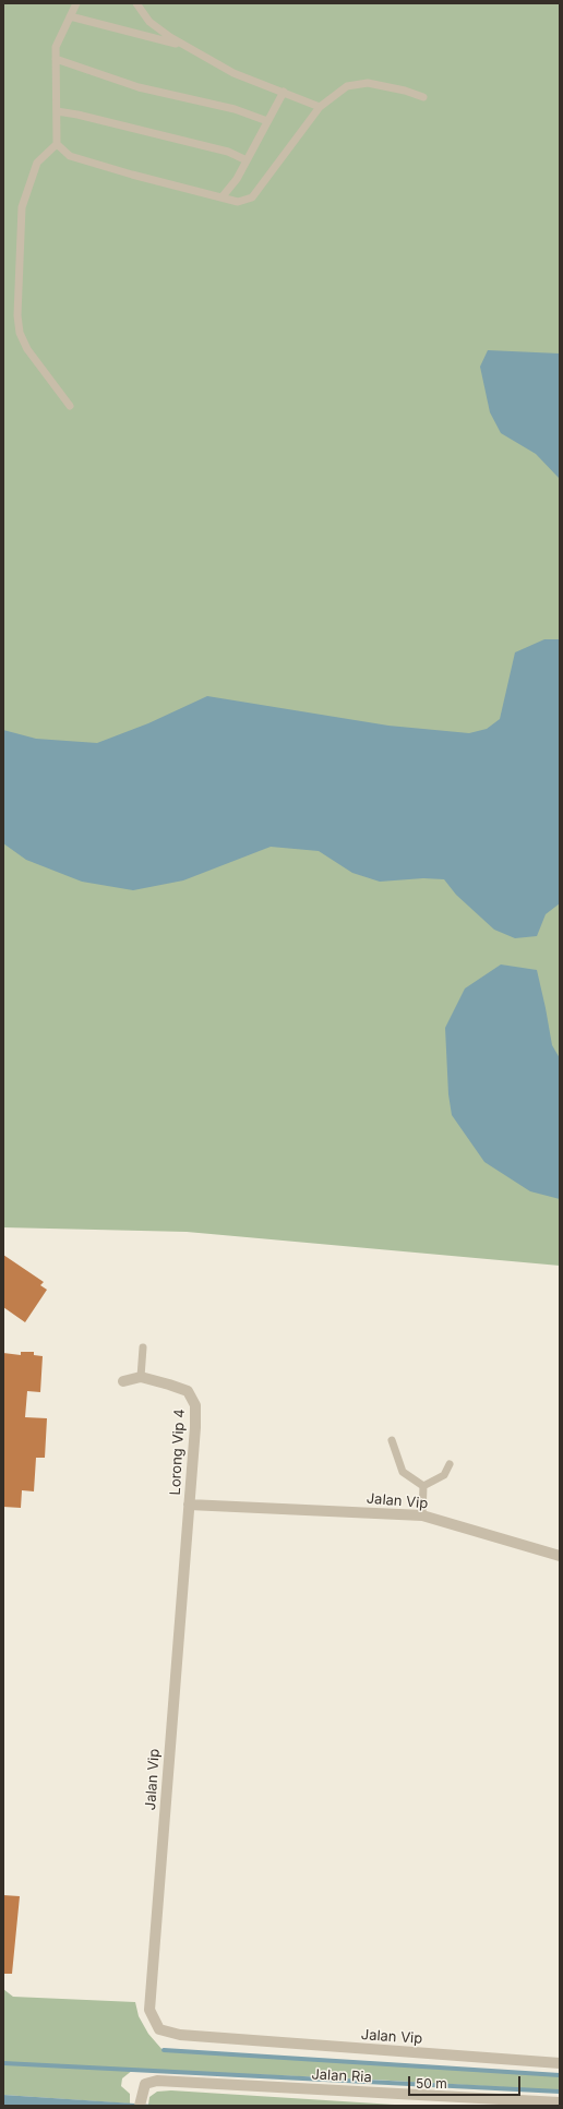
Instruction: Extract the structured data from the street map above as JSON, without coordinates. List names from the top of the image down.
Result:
{
  "streets": {
    "street": ["Lorong Vip 4", "Jalan Vip", "Jalan Ria"]
  },
  "crossings": [
    ["Lorong Vip 4", "Jalan Vip"]
  ],
  "scale_bar": "50 m"
}
